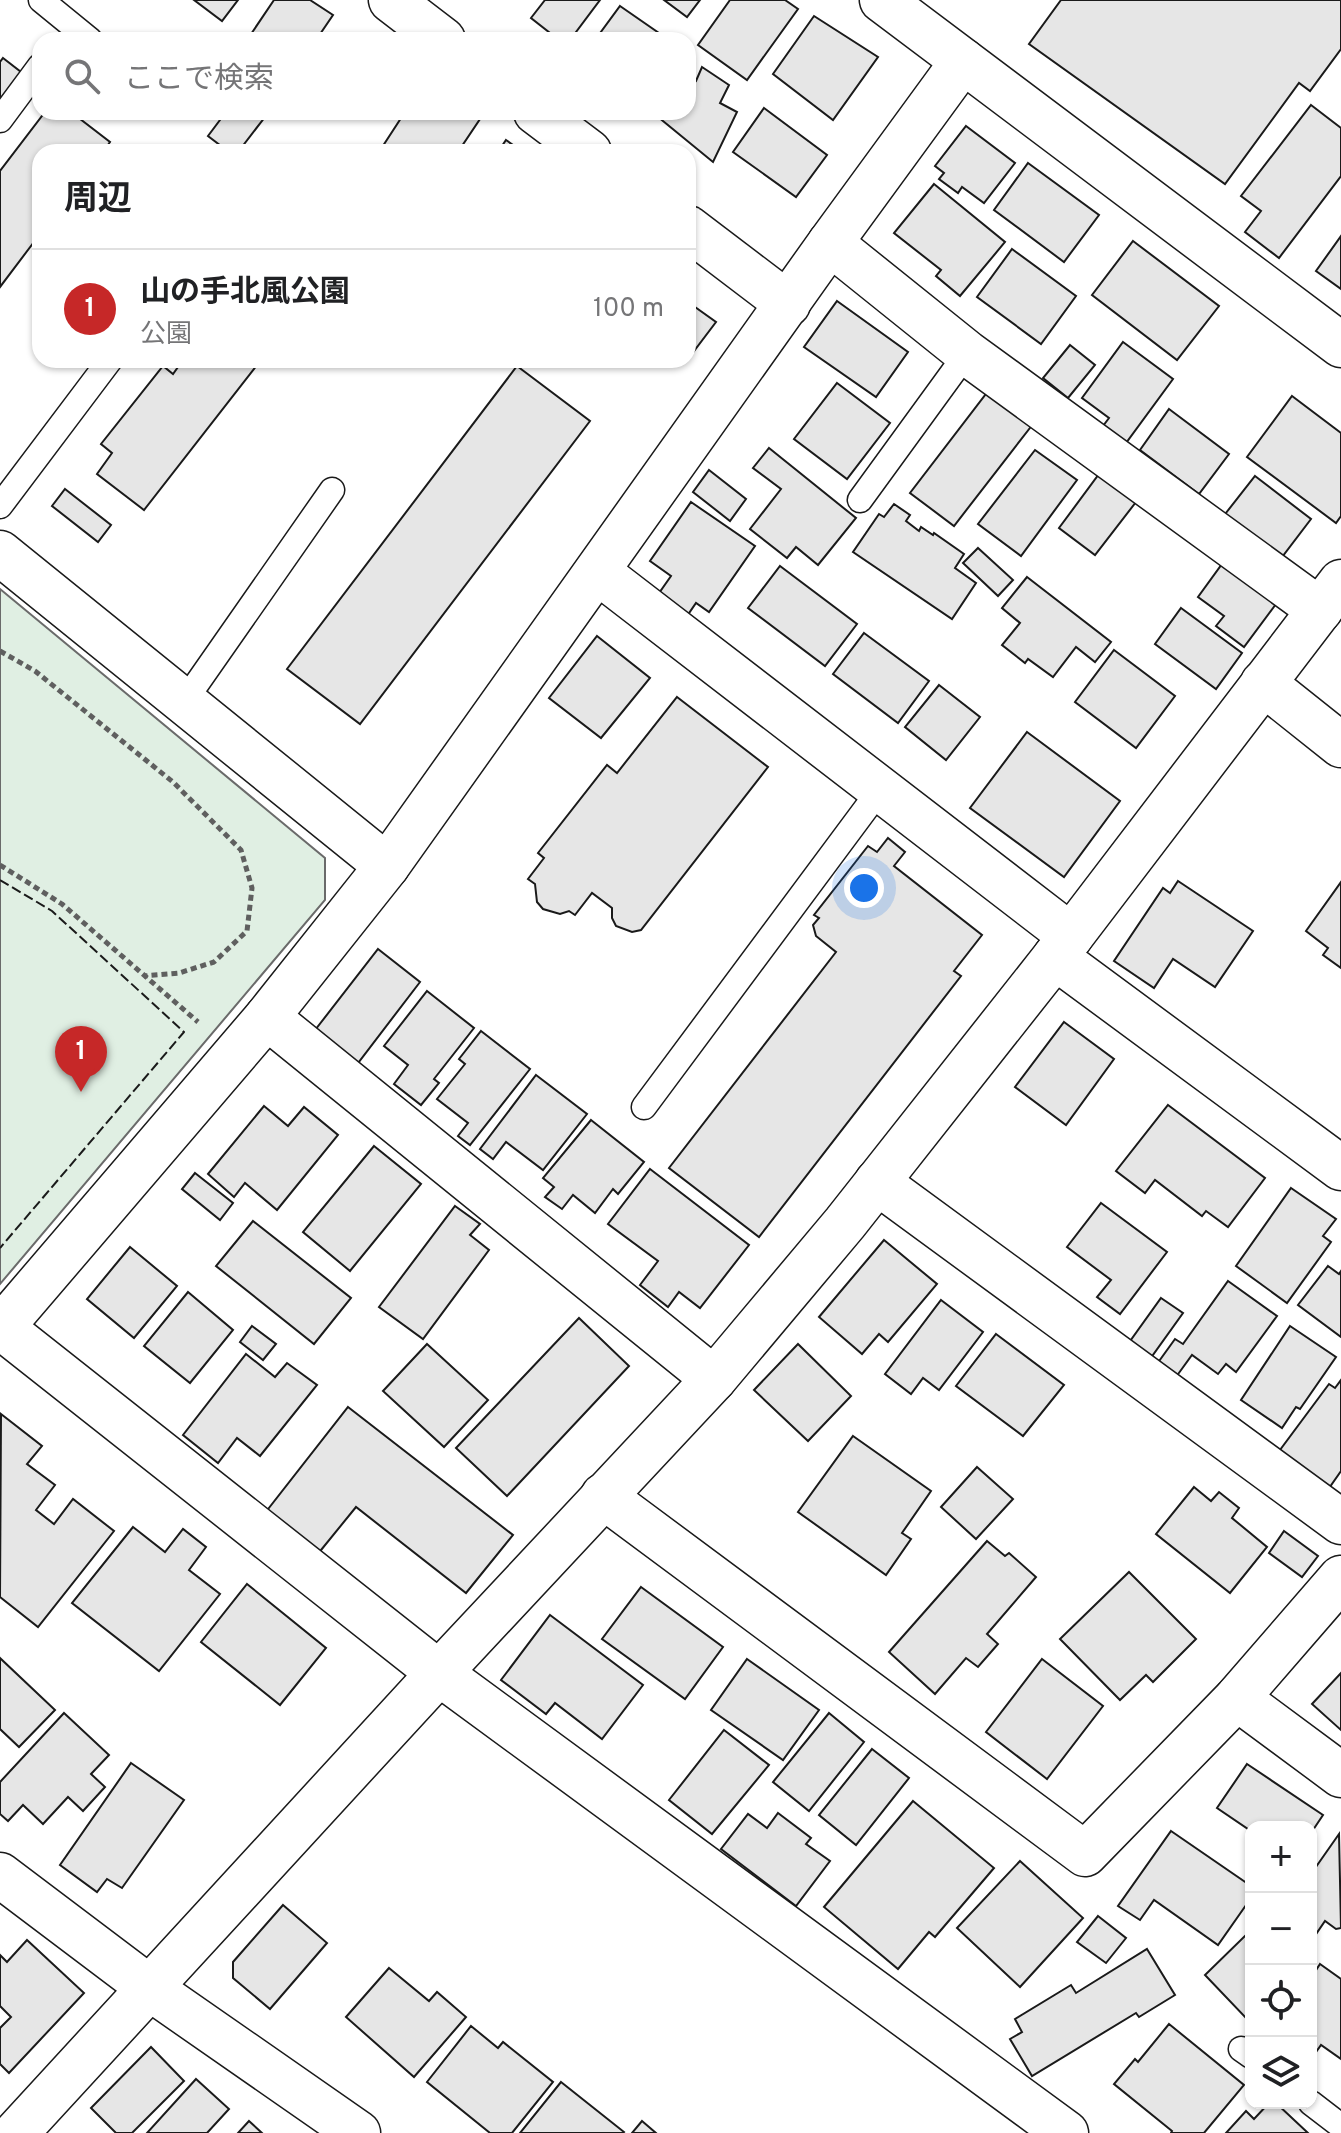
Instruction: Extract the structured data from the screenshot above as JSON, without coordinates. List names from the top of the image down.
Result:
{
  "page": {
    "search": "ここで検索",
    "heading": "周辺",
    "list": [
      {
        "mark": "1",
        "name": "山の手北風公園",
        "note": "公園",
        "value": "100 m"
      }
    ],
    "pins": "1",
    "map_buttons": ["+", "−"]
  }
}
